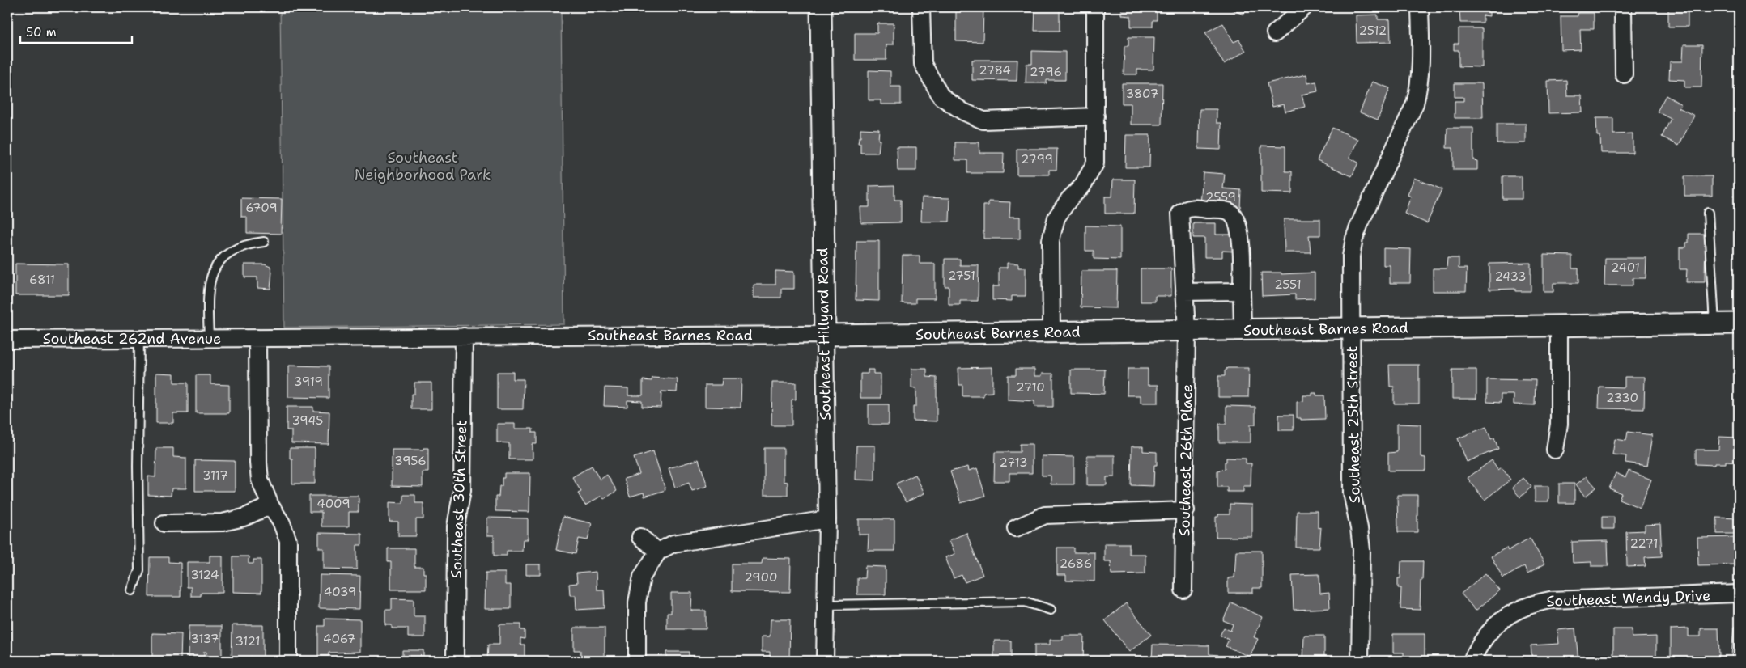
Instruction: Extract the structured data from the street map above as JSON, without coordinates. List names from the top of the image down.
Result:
{
  "streets": {
    "street": [
      "Southeast Barnes Road",
      "Southeast Hillyard Road",
      "Southeast 262nd Avenue",
      "Southeast 25th Street",
      "Southeast 26th Place",
      "Southeast 30th Street",
      "Southeast Wendy Drive"
    ]
  },
  "crossings": [
    ["Southeast Barnes Road", "Southeast Hillyard Road"],
    ["Southeast Barnes Road", "Southeast 262nd Avenue"],
    ["Southeast Barnes Road", "Southeast 25th Street"],
    ["Southeast Barnes Road", "Southeast 26th Place"],
    ["Southeast Barnes Road", "Southeast 30th Street"]
  ],
  "parks": ["Southeast Neighborhood Park"],
  "house_numbers": [
    "2512",
    "2784",
    "2796",
    "3807",
    "2799",
    "2559",
    "6709",
    "2401",
    "2751",
    "2433",
    "6811",
    "2551",
    "3919",
    "2710",
    "2330",
    "3945",
    "3956",
    "2713",
    "3117",
    "4009",
    "2271",
    "2686",
    "3124",
    "2900",
    "4039",
    "3137",
    "4067",
    "3121"
  ],
  "scale_bar": "50 m"
}
